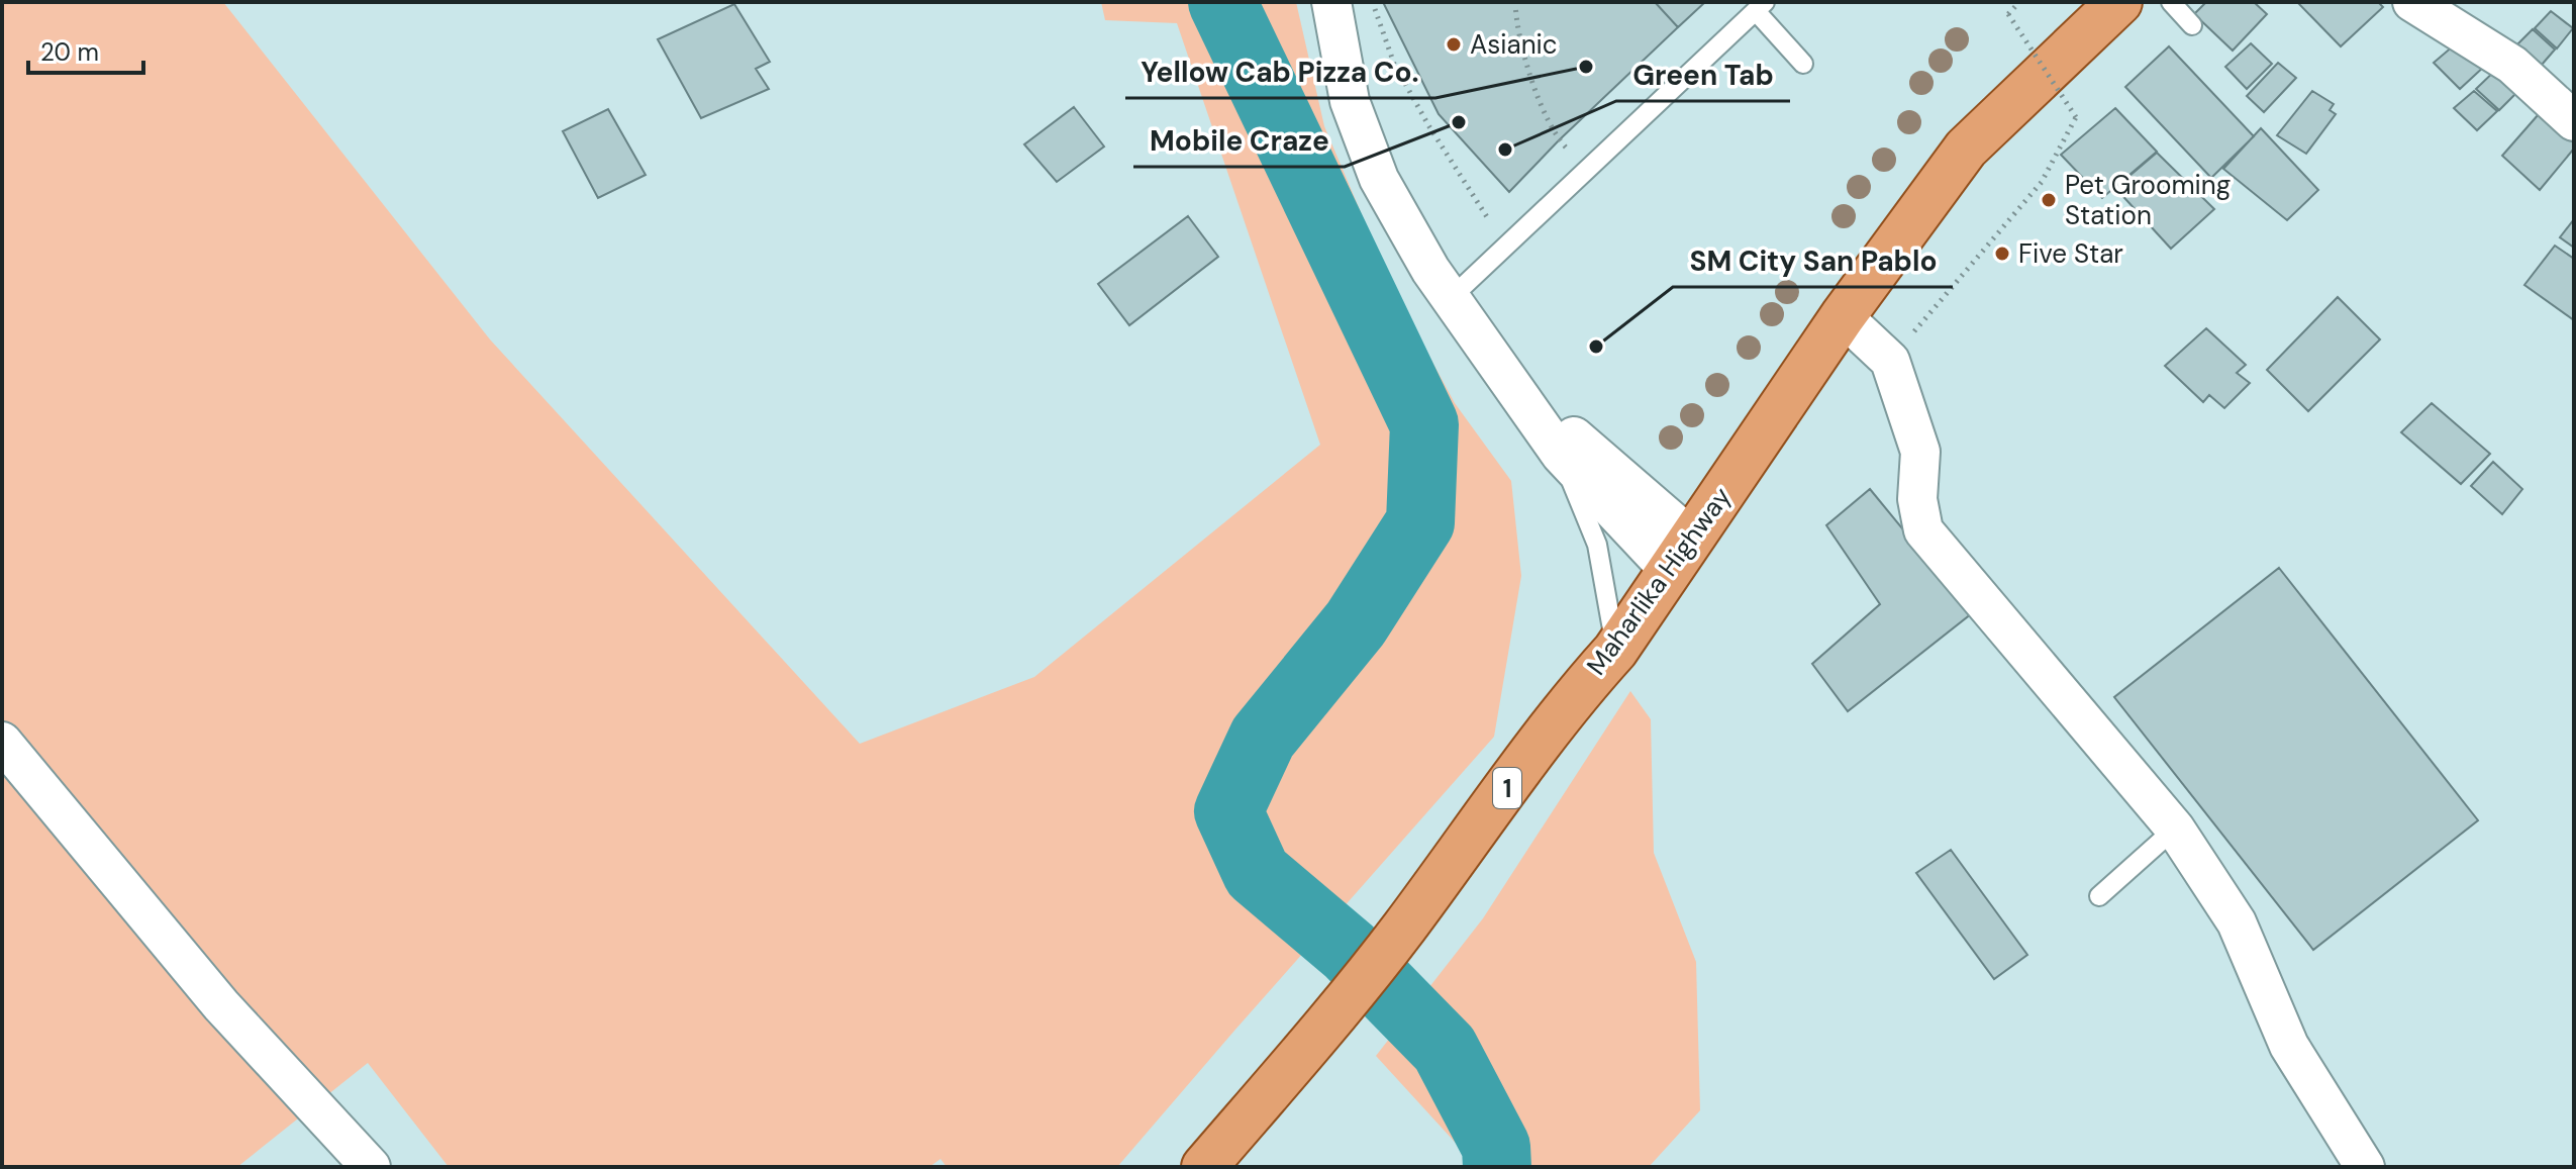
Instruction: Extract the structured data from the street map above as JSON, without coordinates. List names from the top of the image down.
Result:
{
  "streets": {
    "main road": ["Maharlika Highway", "1"]
  },
  "places": [
    "Asianic",
    "Yellow Cab Pizza Co.",
    "Mobile Craze",
    "Green Tab",
    "Pet Grooming Station",
    "Five Star",
    "SM City San Pablo"
  ],
  "scale_bar": "20 m"
}
